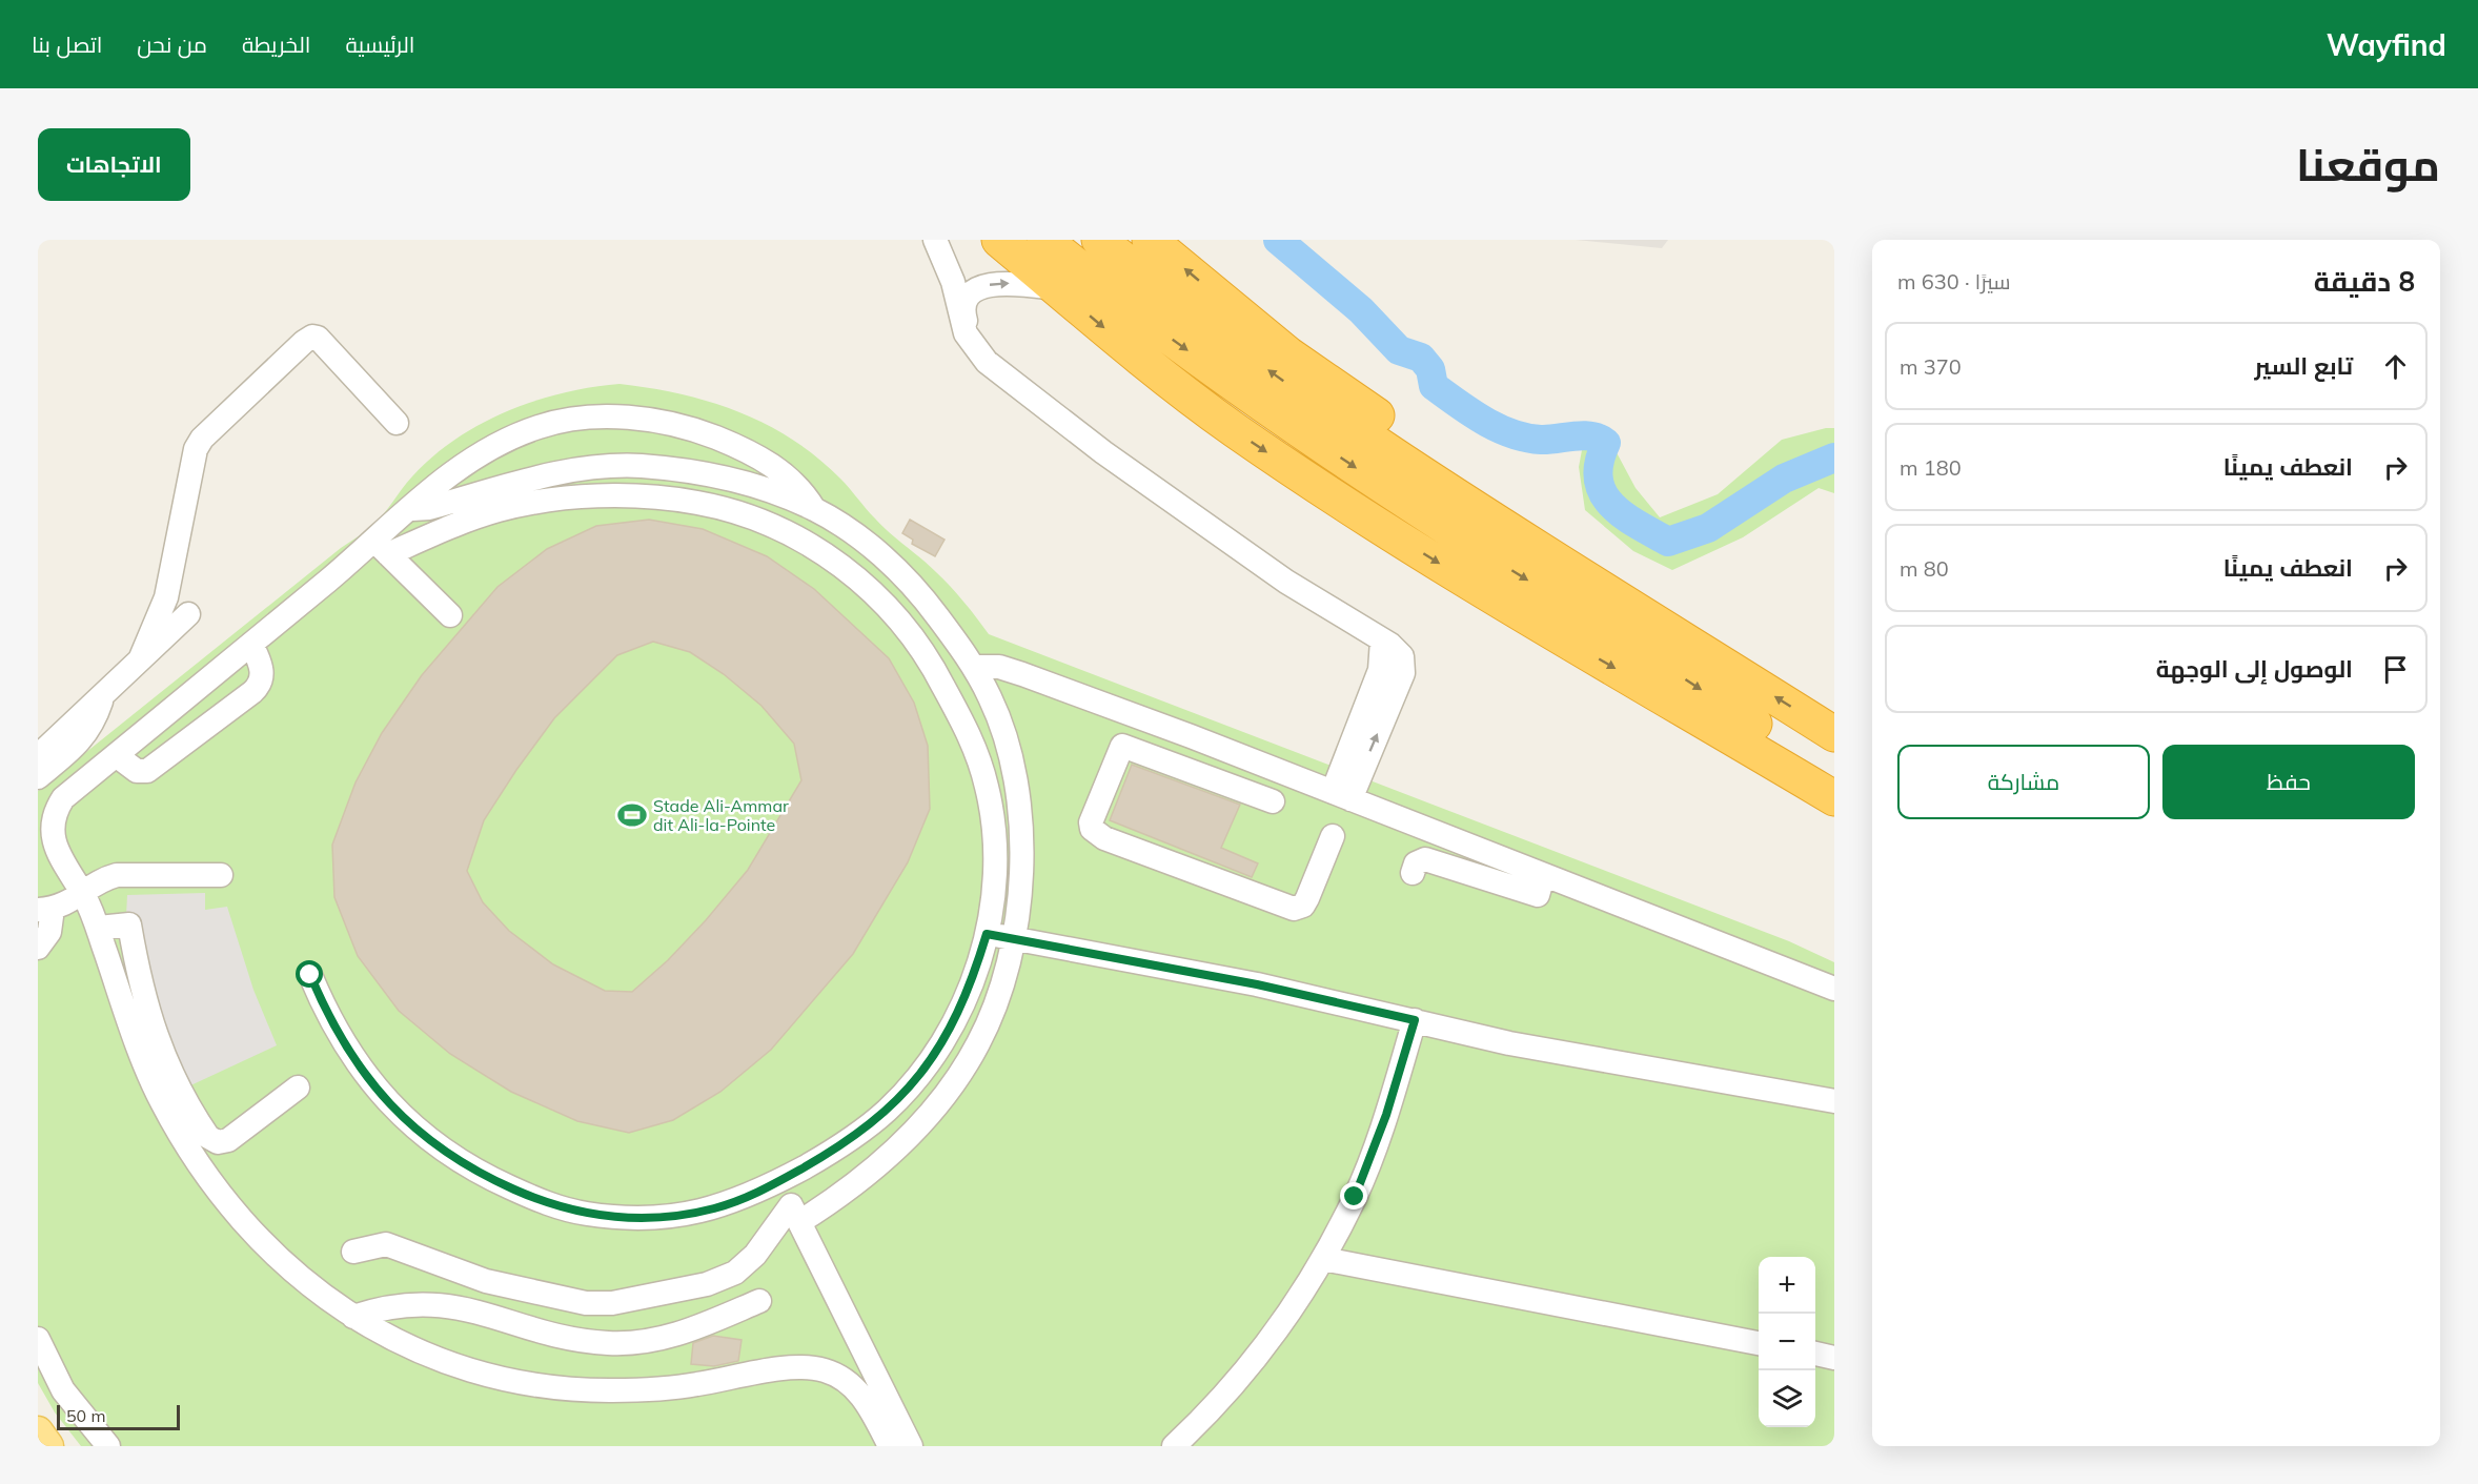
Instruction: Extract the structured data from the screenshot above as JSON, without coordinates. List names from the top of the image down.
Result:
{
  "places": {
    "sports": ["Stade Ali-Ammar dit Ali-la-Pointe"]
  },
  "scale_bar": "50 m",
  "page": {
    "header": "Wayfind",
    "nav": [
      "الرئيسية",
      "الخريطة",
      "من نحن",
      "اتصل بنا"
    ],
    "title": "موقعنا",
    "buttons": [
      "الاتجاهات",
      ["حفظ", "مشاركة"]
    ],
    "heading": ["8 دقيقة", "سيرًا · 630 m"],
    "list": [
      ["تابع السير", "370 m"],
      ["انعطف يمينًا", "180 m"],
      ["انعطف يمينًا", "80 m"],
      "الوصول إلى الوجهة"
    ],
    "map_buttons": ["+", "−"],
    "scale": "50 m"
  }
}
